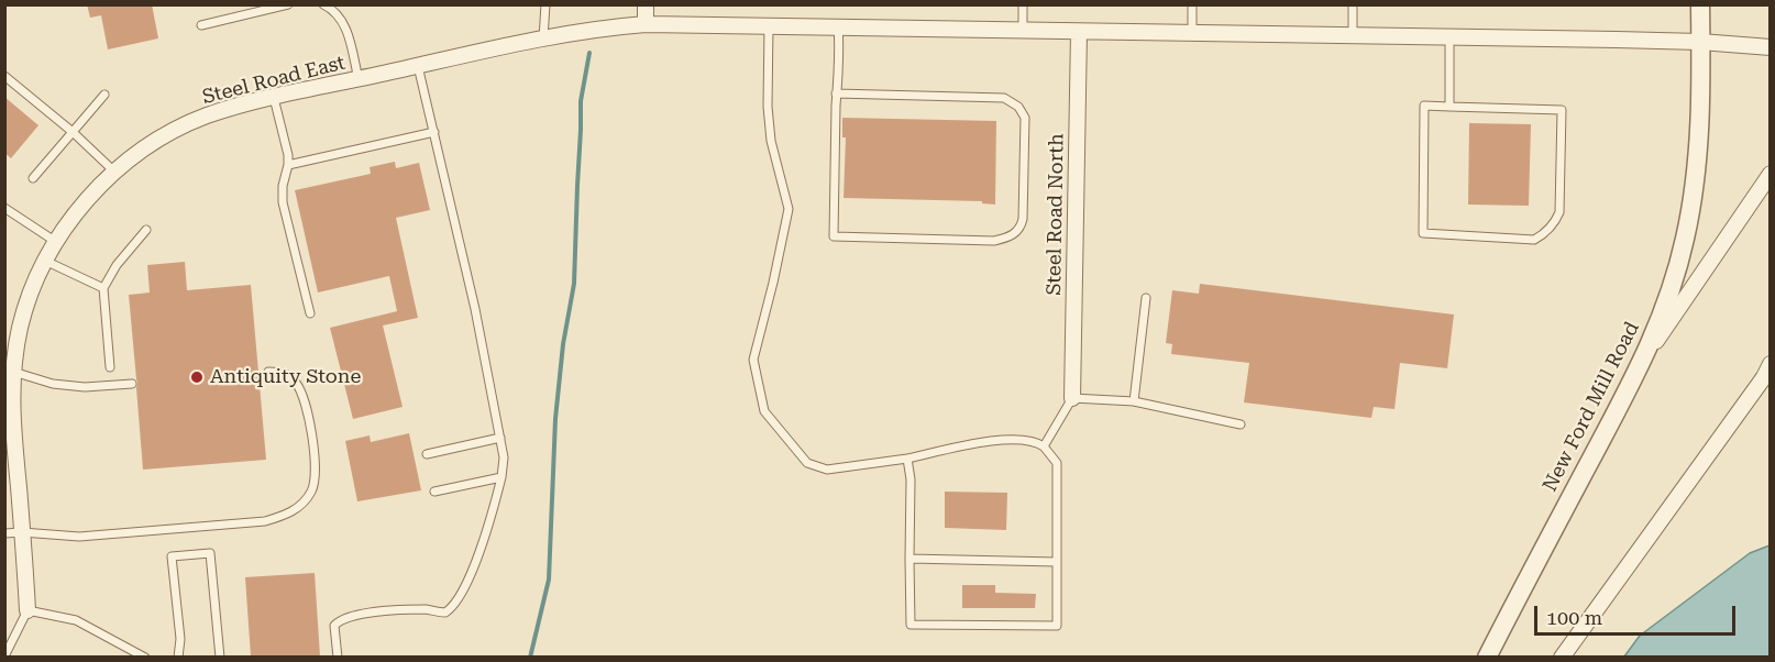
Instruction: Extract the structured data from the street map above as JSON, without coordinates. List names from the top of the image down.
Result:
{
  "streets": {
    "street": ["Steel Road East", "Steel Road North", "New Ford Mill Road"]
  },
  "crossings": [
    ["Steel Road East", "Steel Road North"],
    ["Steel Road East", "New Ford Mill Road"]
  ],
  "places": ["Antiquity Stone"],
  "scale_bar": "100 m"
}
